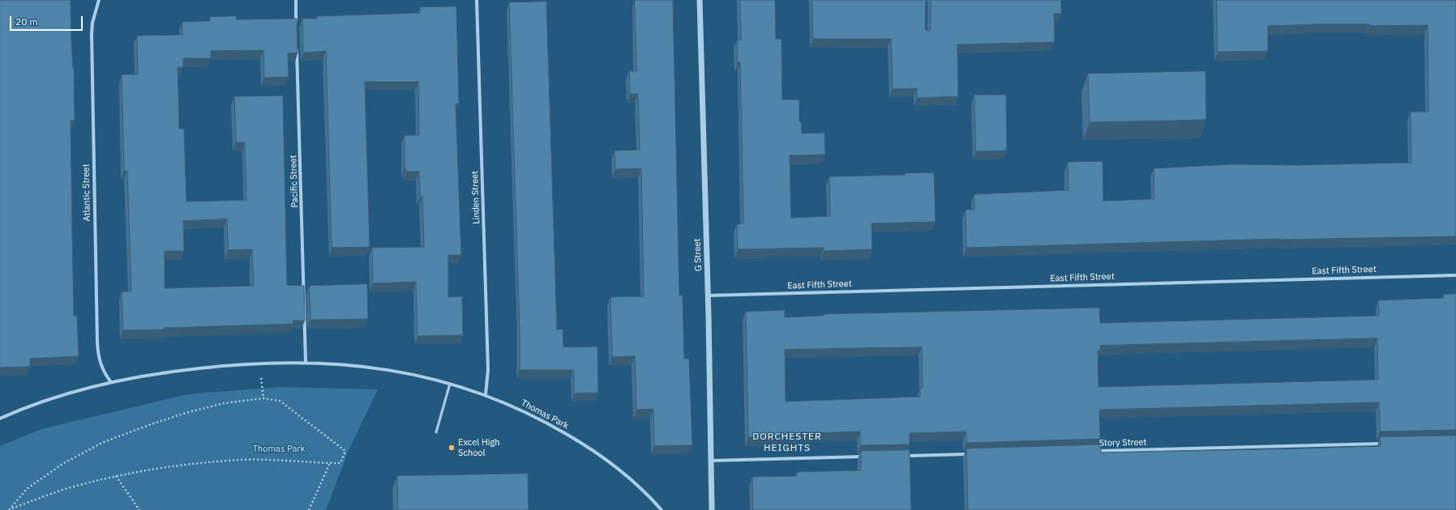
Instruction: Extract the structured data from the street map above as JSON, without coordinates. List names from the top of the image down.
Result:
{
  "streets": {
    "street": [
      "Pacific Street",
      "Atlantic Street",
      "Linden Street",
      "G Street",
      "East Fifth Street",
      "Thomas Park",
      "Story Street"
    ]
  },
  "crossings": [
    ["Pacific Street", "Thomas Park"],
    ["Atlantic Street", "Thomas Park"],
    ["Linden Street", "Thomas Park"],
    ["G Street", "East Fifth Street"]
  ],
  "districts": ["DORCHESTER HEIGHTS"],
  "parks": ["Thomas Park"],
  "places": ["Excel High School"],
  "scale_bar": "20 m"
}
